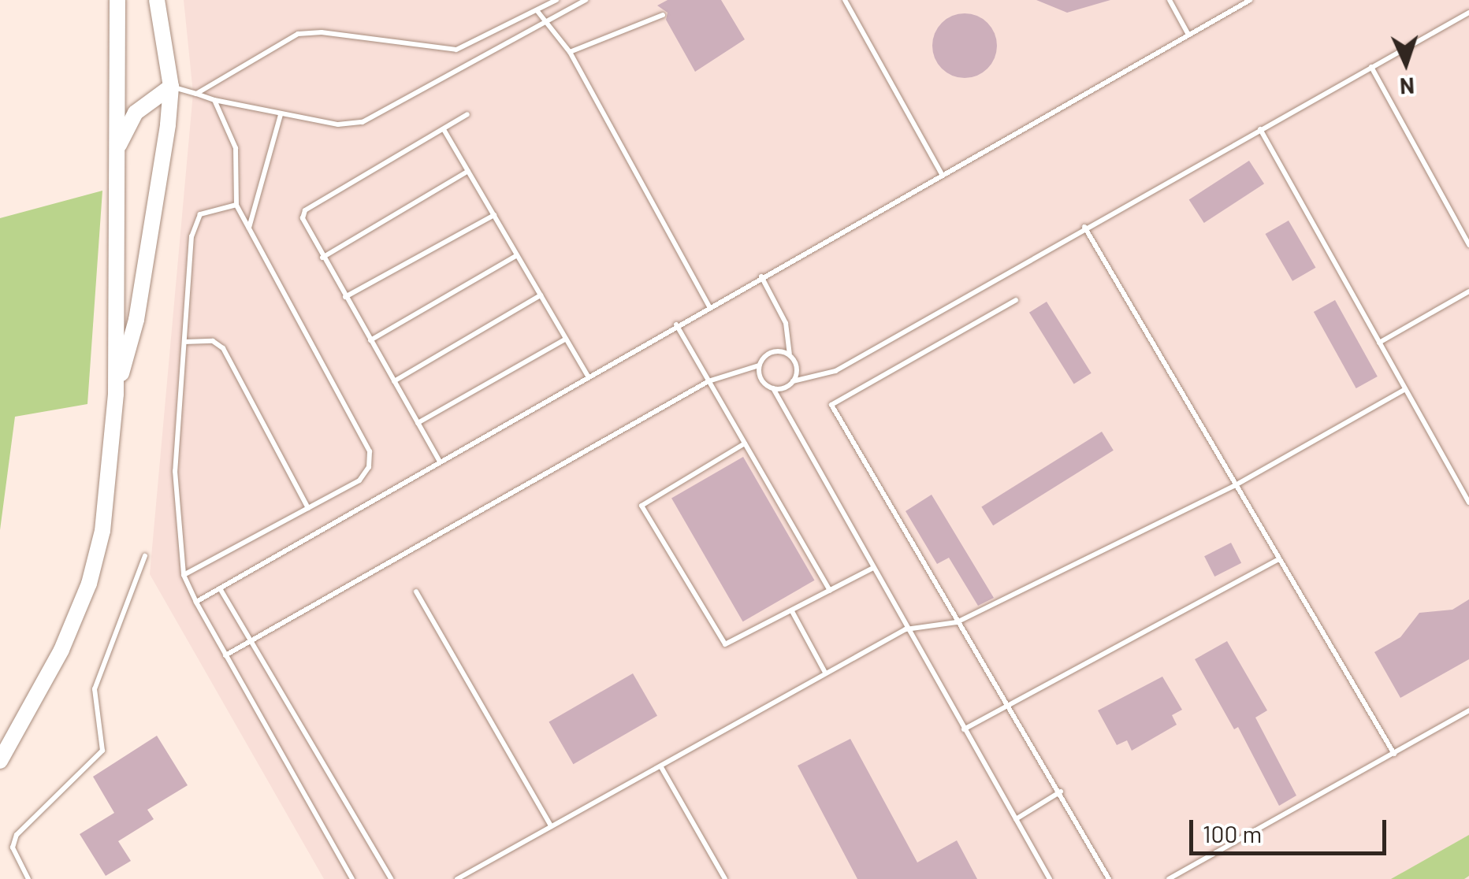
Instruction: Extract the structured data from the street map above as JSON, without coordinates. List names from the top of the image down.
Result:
{
  "scale_bar": "100 m",
  "north": "bottom"
}
